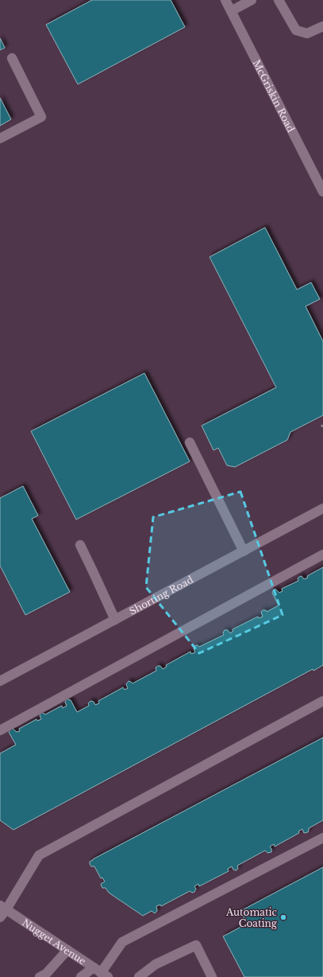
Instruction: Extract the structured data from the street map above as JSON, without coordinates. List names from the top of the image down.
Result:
{
  "streets": {
    "street": ["McGriskin Road", "Shorting Road", "Nugget Avenue"]
  },
  "places": ["Automatic Coating"]
}
